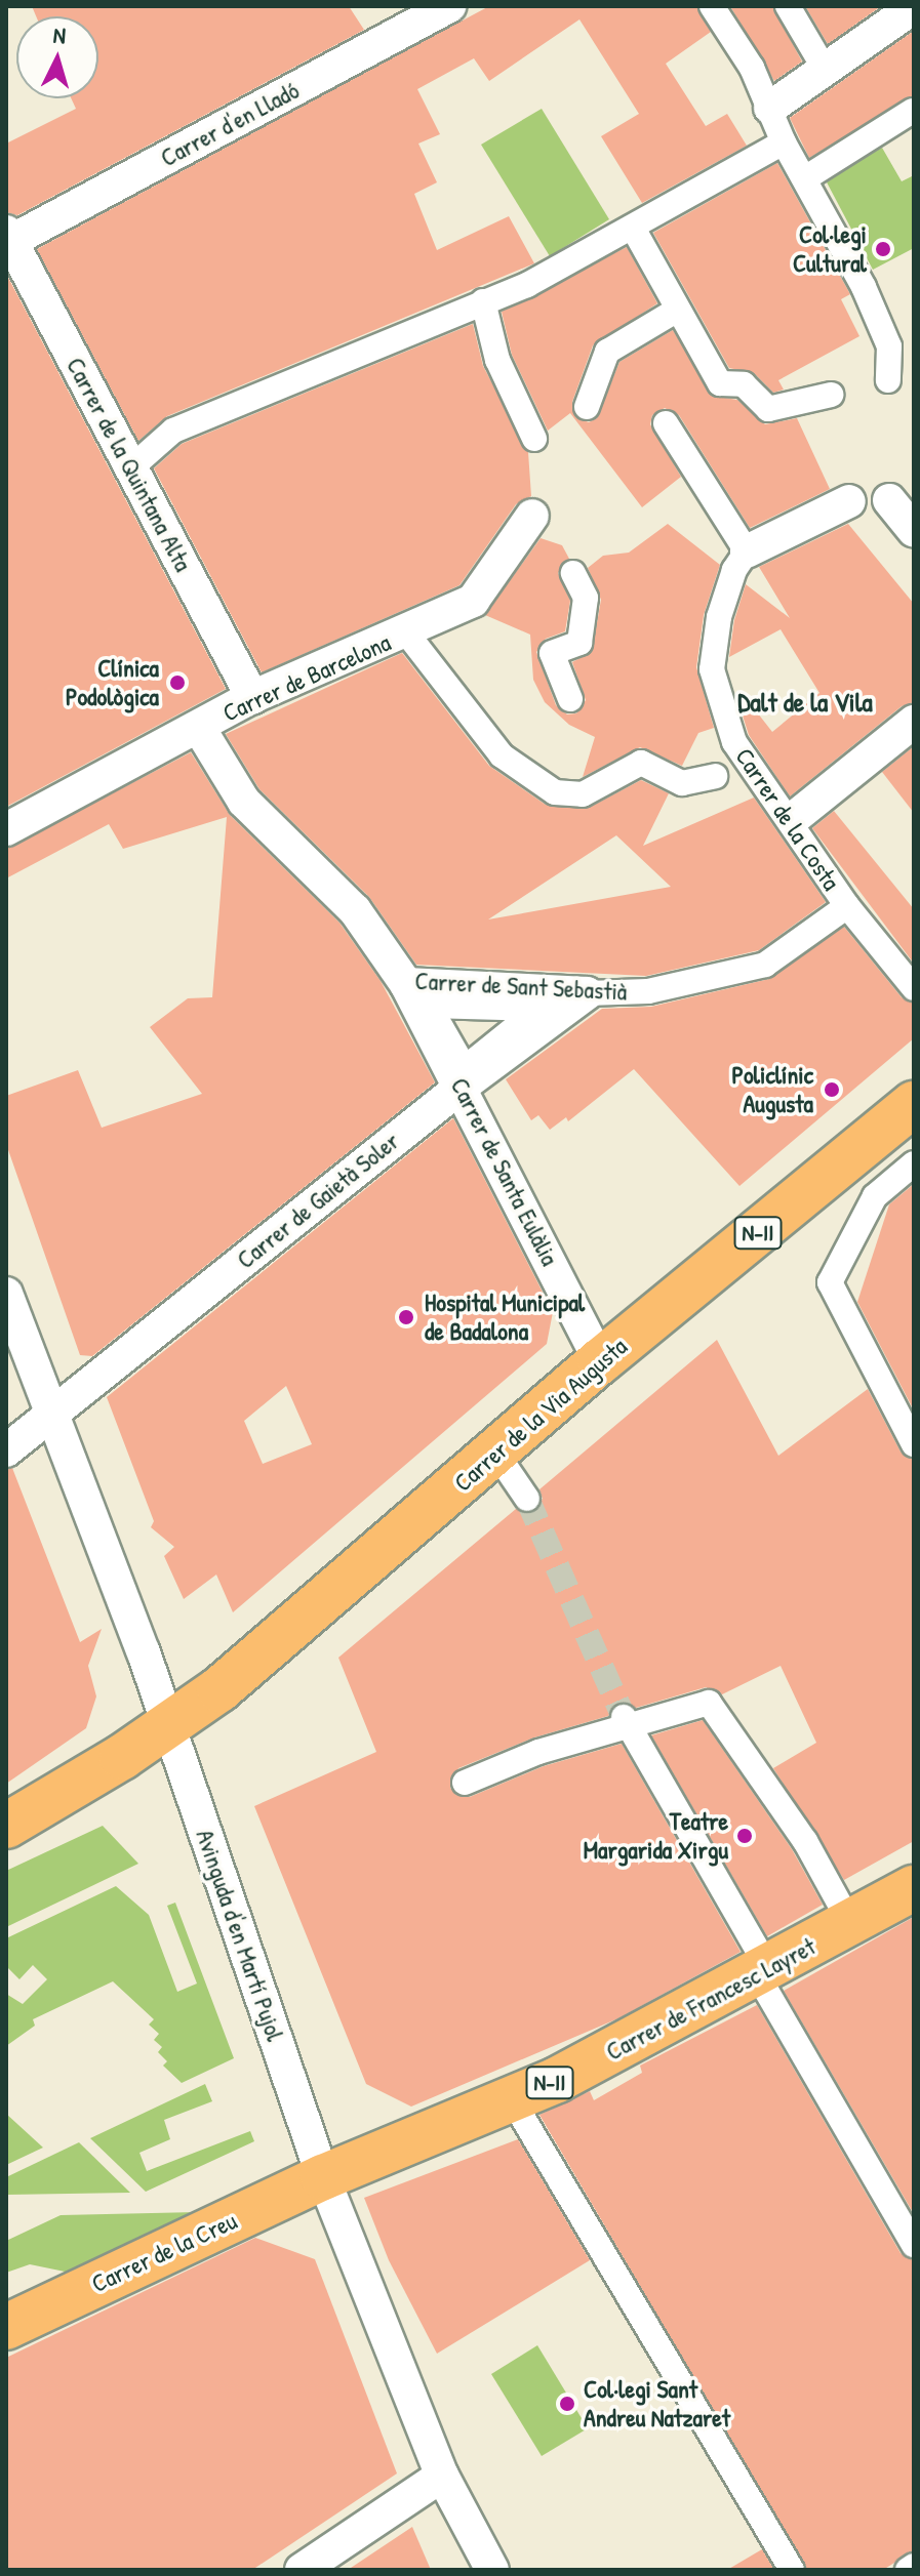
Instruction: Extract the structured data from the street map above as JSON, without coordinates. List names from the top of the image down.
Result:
{
  "streets": {
    "main road": [
      "N-II",
      "Carrer de la Via Augusta",
      "Carrer de Francesc Layret",
      "Carrer de la Creu"
    ],
    "street": [
      "Carrer d'en Lladó",
      "Carrer de la Quintana Alta",
      "Carrer de Barcelona",
      "Carrer de la Costa",
      "Carrer de Sant Sebastià",
      "Carrer de Santa Eulàlia",
      "Carrer de Gaietà Soler",
      "Avinguda d'en Martí Pujol"
    ]
  },
  "crossings": [
    ["Carrer d'en Lladó", "Carrer de la Quintana Alta"],
    ["Carrer de la Quintana Alta", "Carrer de Barcelona"],
    ["Carrer de Barcelona", "Carrer de Sant Sebastià"],
    ["Carrer de la Costa", "Carrer de Sant Sebastià"],
    ["Carrer de Sant Sebastià", "Carrer de Santa Eulàlia"],
    ["Carrer de Sant Sebastià", "Carrer de Gaietà Soler"],
    ["Carrer de Santa Eulàlia", "Carrer de Gaietà Soler"],
    ["Carrer de Santa Eulàlia", "Carrer de la Via Augusta"],
    ["Carrer de Gaietà Soler", "Avinguda d'en Martí Pujol"],
    ["N-II", "Carrer de la Via Augusta"],
    ["N-II", "Avinguda d'en Martí Pujol"],
    ["Carrer de la Via Augusta", "Avinguda d'en Martí Pujol"],
    ["Avinguda d'en Martí Pujol", "Carrer de Francesc Layret"],
    ["Avinguda d'en Martí Pujol", "Carrer de la Creu"],
    ["Carrer de Francesc Layret", "Carrer de la Creu"]
  ],
  "districts": ["Dalt de la Vila"],
  "places": [
    "Col·legi Cultural",
    "Clínica Podològica",
    "Policlínic Augusta",
    "Hospital Municipal de Badalona",
    "Teatre Margarida Xirgu",
    "Col·legi Sant Andreu Natzaret"
  ],
  "north": "top"
}
